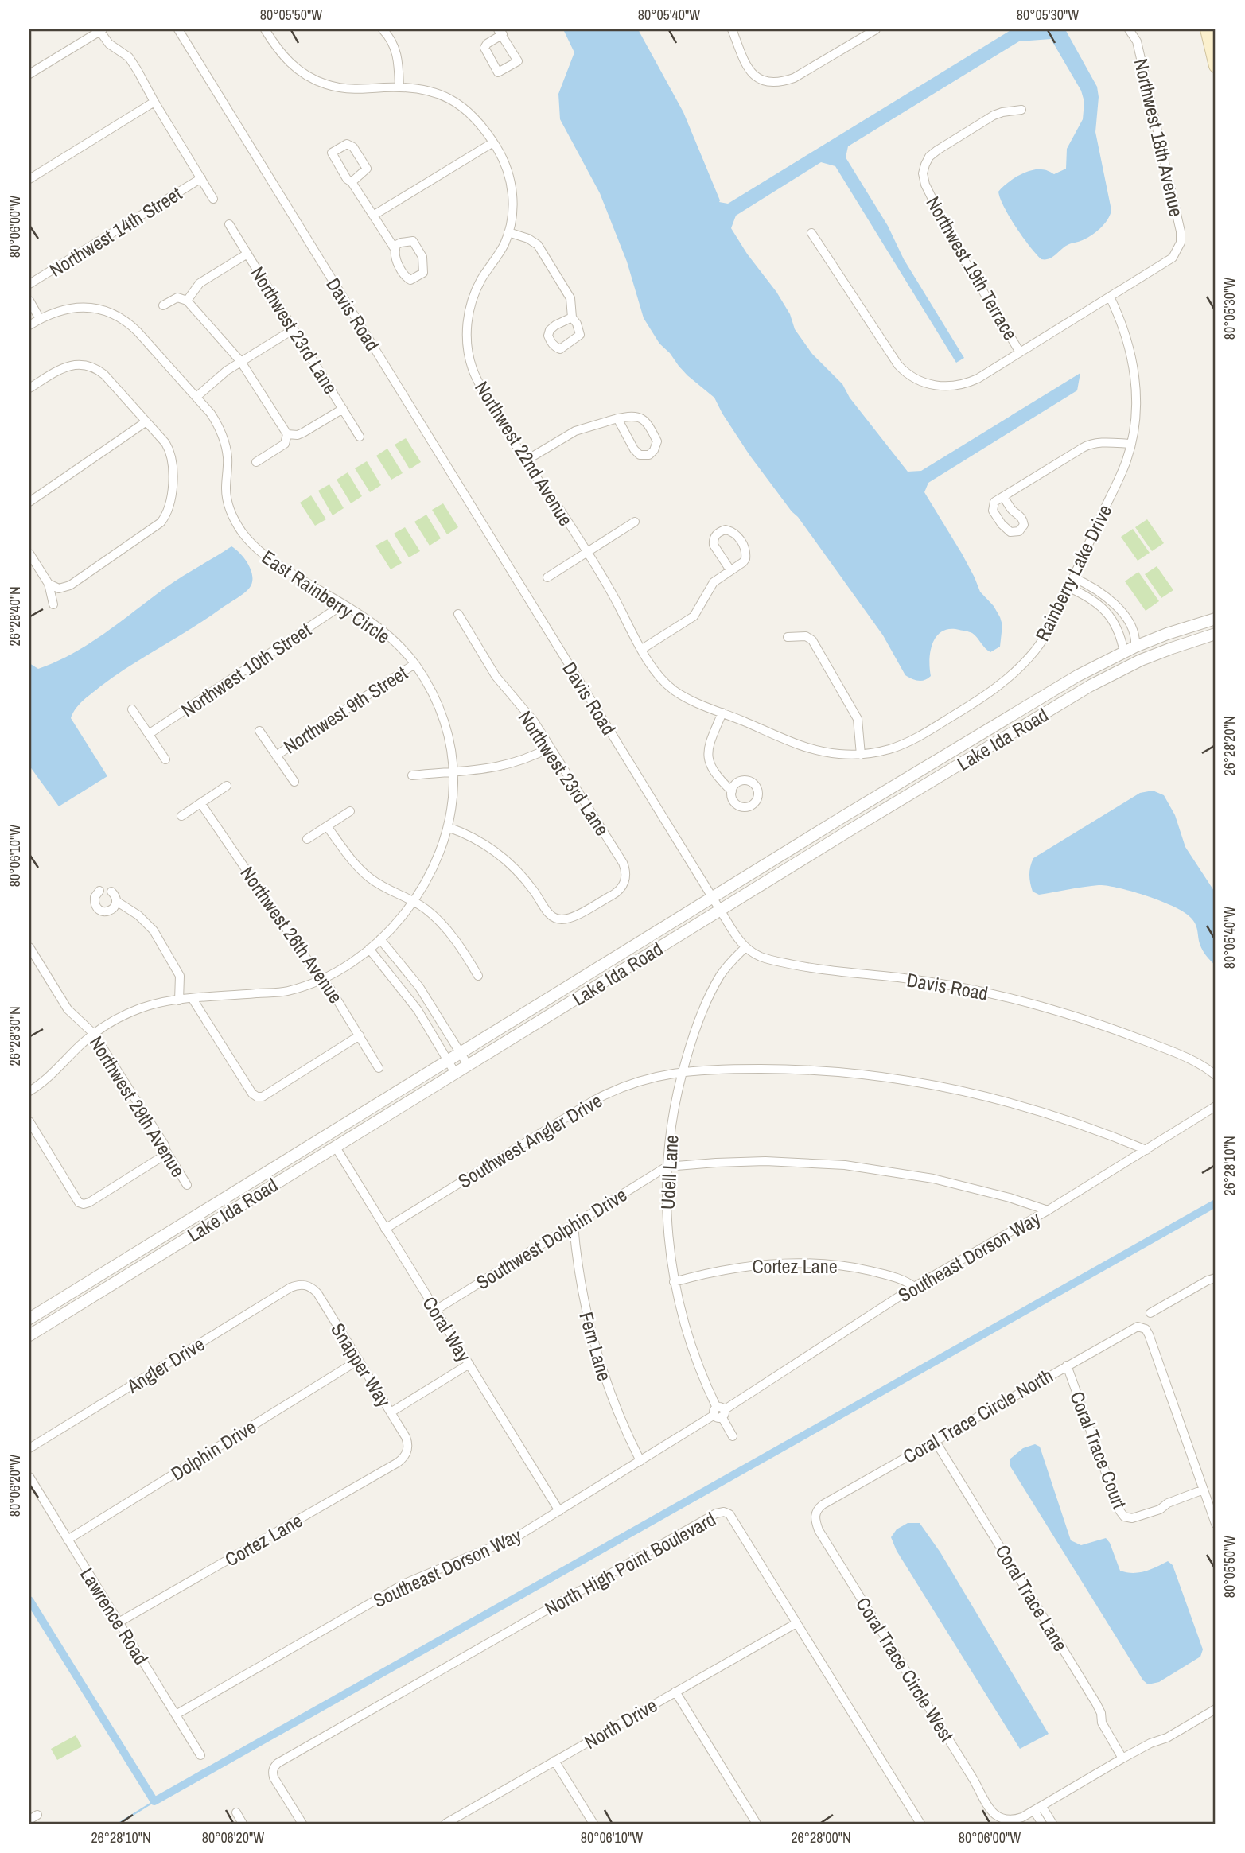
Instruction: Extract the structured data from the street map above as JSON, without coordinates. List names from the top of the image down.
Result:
{
  "streets": {
    "street": [
      "Northwest 18th Avenue",
      "Northwest 14th Street",
      "Northwest 19th Terrace",
      "Davis Road",
      "Northwest 23rd Lane",
      "Northwest 22nd Avenue",
      "Rainberry Lake Drive",
      "East Rainberry Circle",
      "Northwest 10th Street",
      "Northwest 9th Street",
      "Lake Ida Road",
      "Northwest 26th Avenue",
      "Northwest 29th Avenue",
      "Southwest Angler Drive",
      "Udell Lane",
      "Southwest Dolphin Drive",
      "Southeast Dorson Way",
      "Cortez Lane",
      "Coral Way",
      "Fern Lane",
      "Angler Drive",
      "Snapper Way",
      "Coral Trace Circle North",
      "Dolphin Drive",
      "Coral Trace Court",
      "North High Point Boulevard",
      "Coral Trace Lane",
      "Lawrence Road",
      "Coral Trace Circle West",
      "North Drive"
    ]
  },
  "crossings": [
    ["Northwest 18th Avenue", "Rainberry Lake Drive"],
    ["Davis Road", "Lake Ida Road"],
    ["Davis Road", "Udell Lane"],
    ["Northwest 23rd Lane", "East Rainberry Circle"],
    ["Northwest 22nd Avenue", "Rainberry Lake Drive"],
    ["East Rainberry Circle", "Northwest 10th Street"],
    ["East Rainberry Circle", "Northwest 9th Street"],
    ["East Rainberry Circle", "Northwest 26th Avenue"],
    ["East Rainberry Circle", "Northwest 29th Avenue"],
    ["Lake Ida Road", "Coral Way"],
    ["Southwest Angler Drive", "Udell Lane"],
    ["Southwest Angler Drive", "Southeast Dorson Way"],
    ["Southwest Angler Drive", "Coral Way"],
    ["Udell Lane", "Southwest Dolphin Drive"],
    ["Udell Lane", "Southeast Dorson Way"],
    ["Udell Lane", "Cortez Lane"],
    ["Southwest Dolphin Drive", "Coral Way"],
    ["Southwest Dolphin Drive", "Fern Lane"],
    ["Southeast Dorson Way", "Cortez Lane"],
    ["Southeast Dorson Way", "Coral Way"],
    ["Southeast Dorson Way", "Fern Lane"],
    ["Southeast Dorson Way", "Lawrence Road"],
    ["Cortez Lane", "Snapper Way"],
    ["Cortez Lane", "Lawrence Road"],
    ["Angler Drive", "Snapper Way"],
    ["Snapper Way", "Dolphin Drive"],
    ["Coral Trace Circle North", "Coral Trace Court"],
    ["Coral Trace Circle North", "Coral Trace Lane"],
    ["Coral Trace Circle North", "Coral Trace Circle West"],
    ["Dolphin Drive", "Lawrence Road"],
    ["North High Point Boulevard", "North Drive"]
  ],
  "coordinates": [
    "80°05'50\"W",
    "80°05'40\"W",
    "80°05'30\"W",
    "80°06'00\"W",
    "26°28'40\"N",
    "26°28'20\"N",
    "80°06'10\"W",
    "26°28'30\"N",
    "26°28'10\"N",
    "80°06'20\"W",
    "26°28'00\"N"
  ]
}
